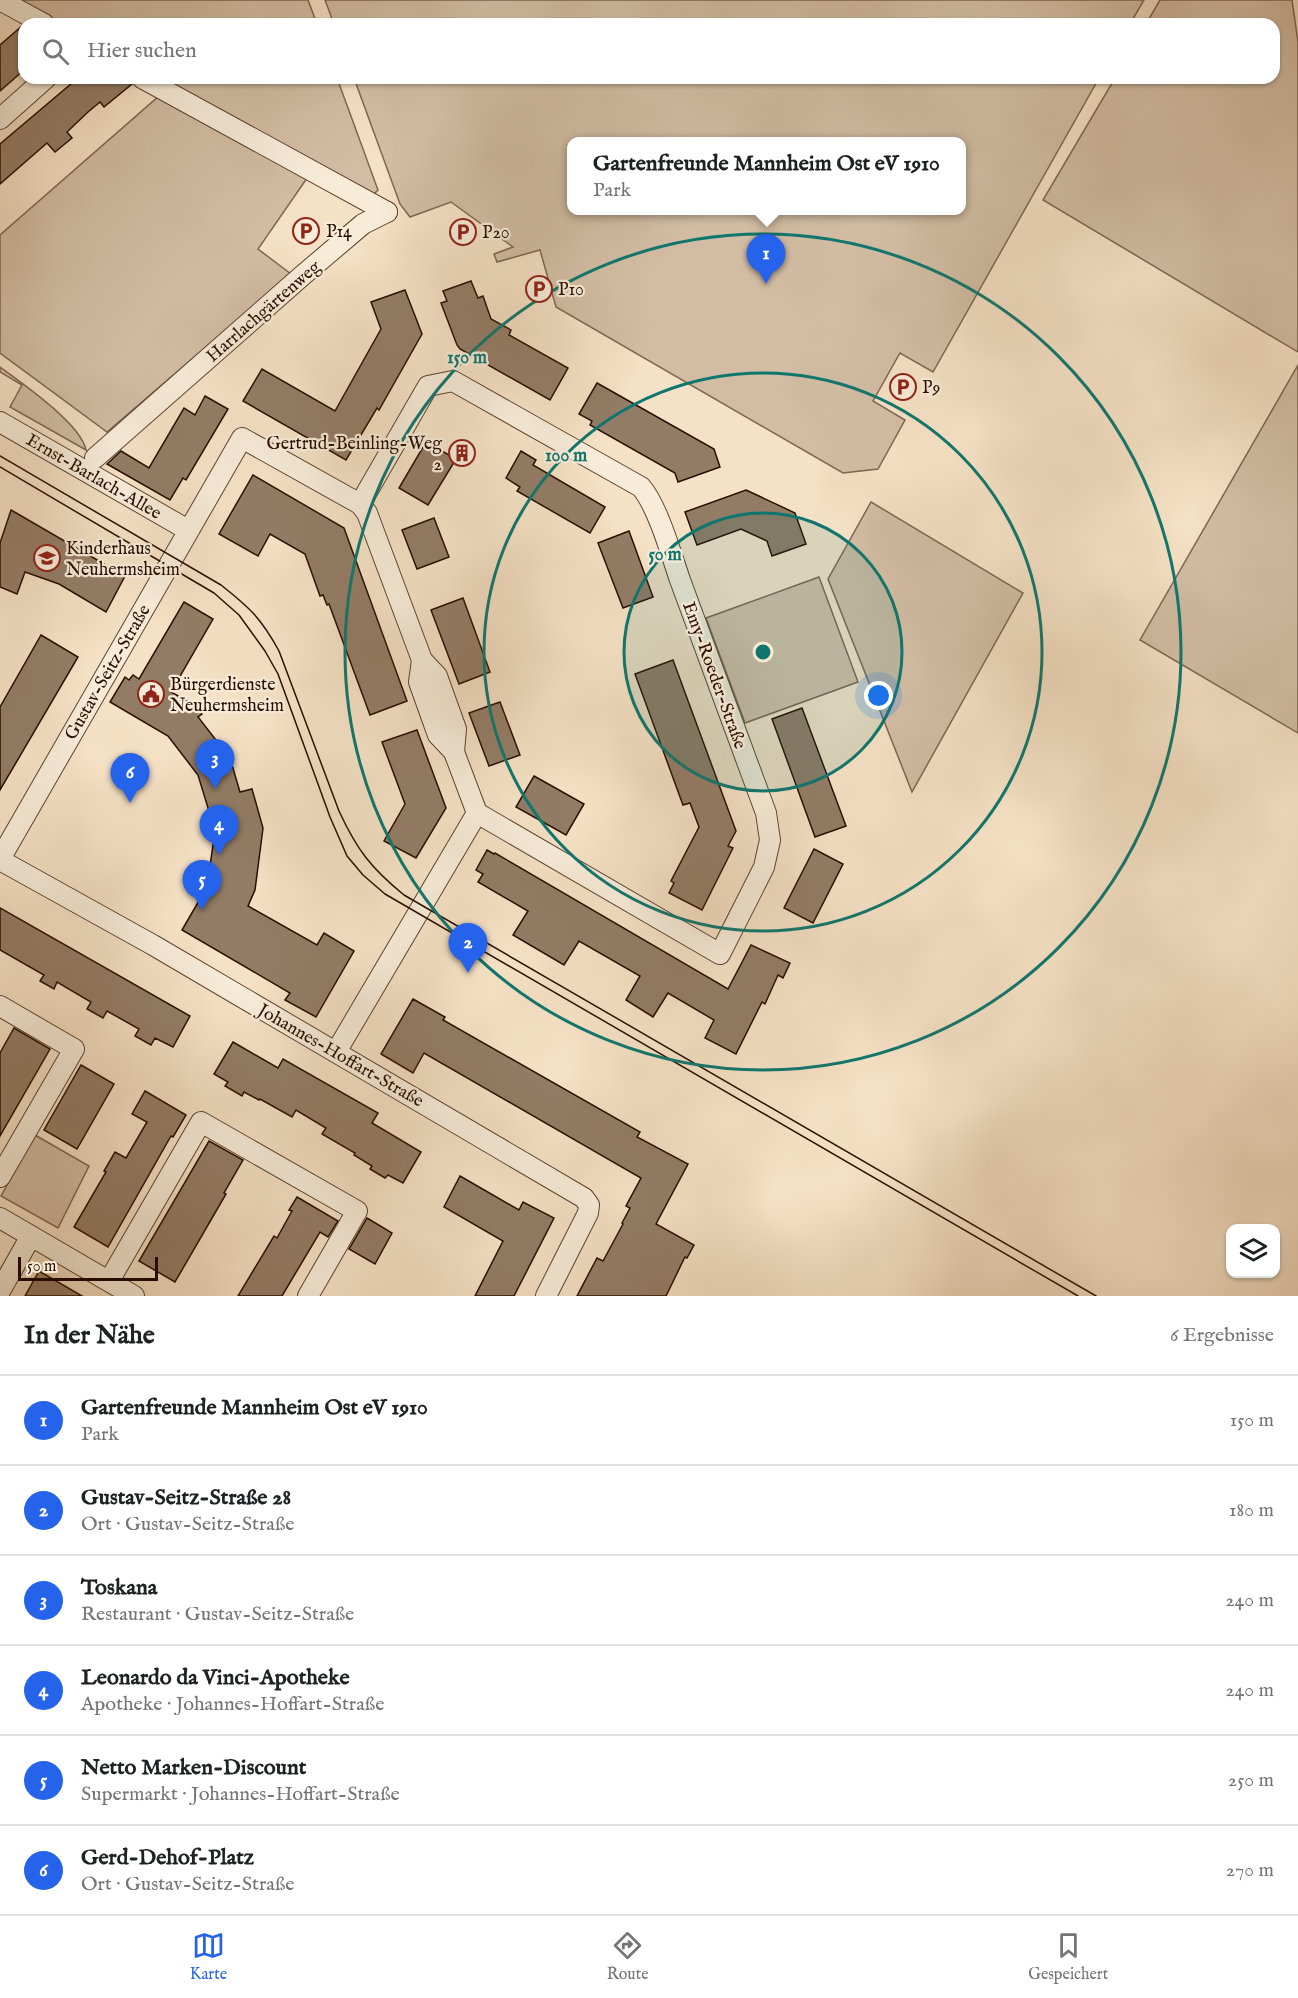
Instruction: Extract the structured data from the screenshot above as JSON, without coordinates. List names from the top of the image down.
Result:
{
  "streets": {
    "street": [
      "Harrlachgärtenweg",
      "Ernst-Barlach-Allee",
      "Gustav-Seitz-Straße",
      "Emy-Roeder-Straße",
      "Johannes-Hoffart-Straße"
    ]
  },
  "crossings": [
    ["Ernst-Barlach-Allee", "Gustav-Seitz-Straße"],
    ["Gustav-Seitz-Straße", "Emy-Roeder-Straße"],
    ["Gustav-Seitz-Straße", "Johannes-Hoffart-Straße"]
  ],
  "places": {
    "parking": [
      "P14",
      "P20",
      "P10",
      "P9"
    ],
    "building": ["Gertrud-Beinling-Weg 2"],
    "school or university": ["Kinderhaus Neuhermsheim"],
    "public building": ["Bürgerdienste Neuhermsheim"]
  },
  "scale_bar": "50 m",
  "page": {
    "search": "Hier suchen",
    "popup": ["Gartenfreunde Mannheim Ost eV 1910", "Park"],
    "pins": [
      "1",
      "3",
      "6",
      "4",
      "5",
      "2"
    ],
    "scale": "50 m",
    "heading": ["In der Nähe", "6 Ergebnisse"],
    "list": [
      {
        "mark": "1",
        "name": "Gartenfreunde Mannheim Ost eV 1910",
        "note": "Park",
        "value": "150 m"
      },
      {
        "mark": "2",
        "name": "Gustav-Seitz-Straße 28",
        "note": "Ort · Gustav-Seitz-Straße",
        "value": "180 m"
      },
      {
        "mark": "3",
        "name": "Toskana",
        "note": "Restaurant · Gustav-Seitz-Straße",
        "value": "240 m"
      },
      {
        "mark": "4",
        "name": "Leonardo da Vinci-Apotheke",
        "note": "Apotheke · Johannes-Hoffart-Straße",
        "value": "240 m"
      },
      {
        "mark": "5",
        "name": "Netto Marken-Discount",
        "note": "Supermarkt · Johannes-Hoffart-Straße",
        "value": "250 m"
      },
      {
        "mark": "6",
        "name": "Gerd-Dehof-Platz",
        "note": "Ort · Gustav-Seitz-Straße",
        "value": "270 m"
      }
    ],
    "nav": ["Karte", "Route", "Gespeichert"]
  },
  "rings": ["150 m", "100 m", "50 m"]
}
